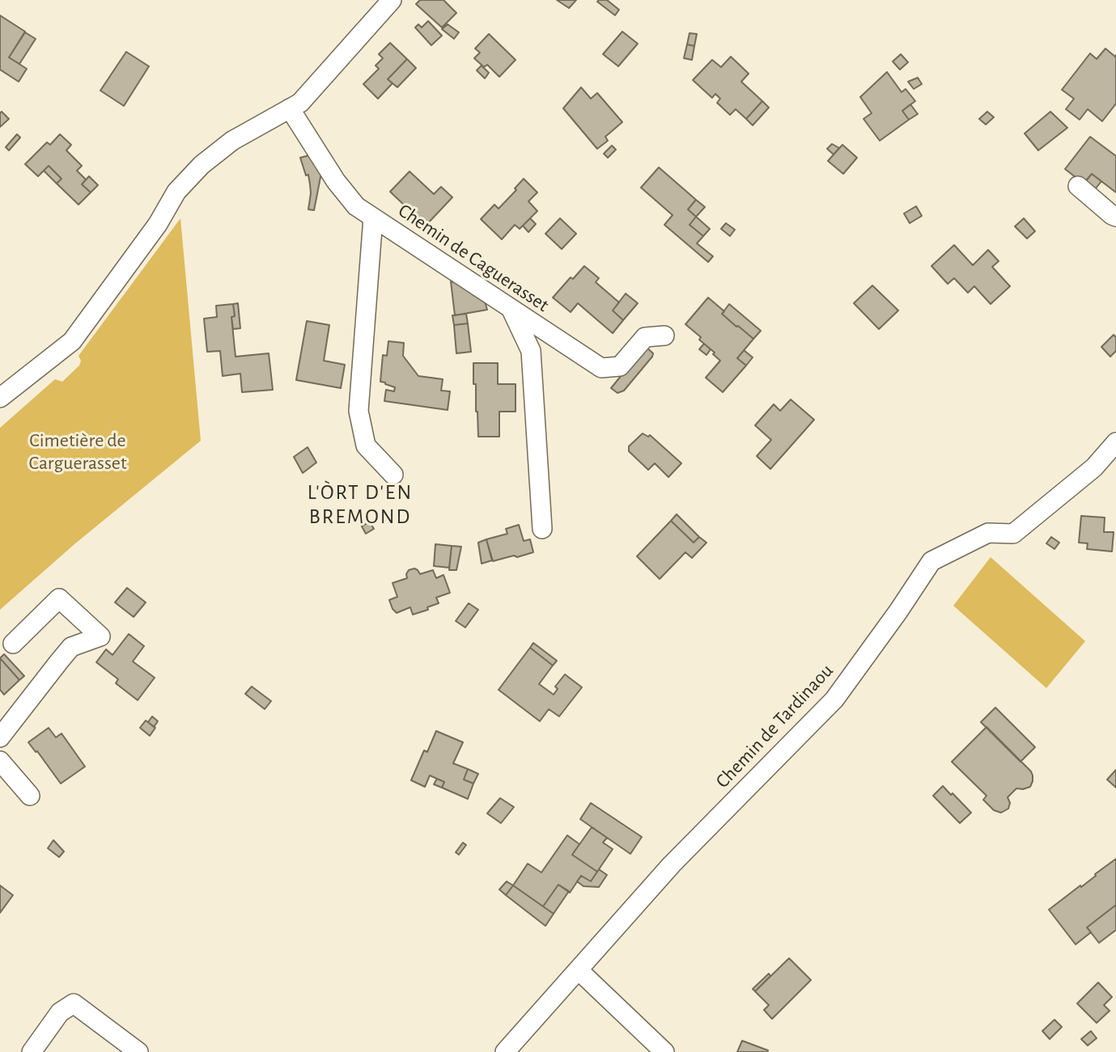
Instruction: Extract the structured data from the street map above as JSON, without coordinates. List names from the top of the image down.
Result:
{
  "streets": {
    "street": ["Chemin de Caguerasset", "Chemin de Tardinaou"]
  },
  "districts": ["L'ÒRT D'EN BREMOND"],
  "parks": ["Cimetière de Carguerasset"]
}
